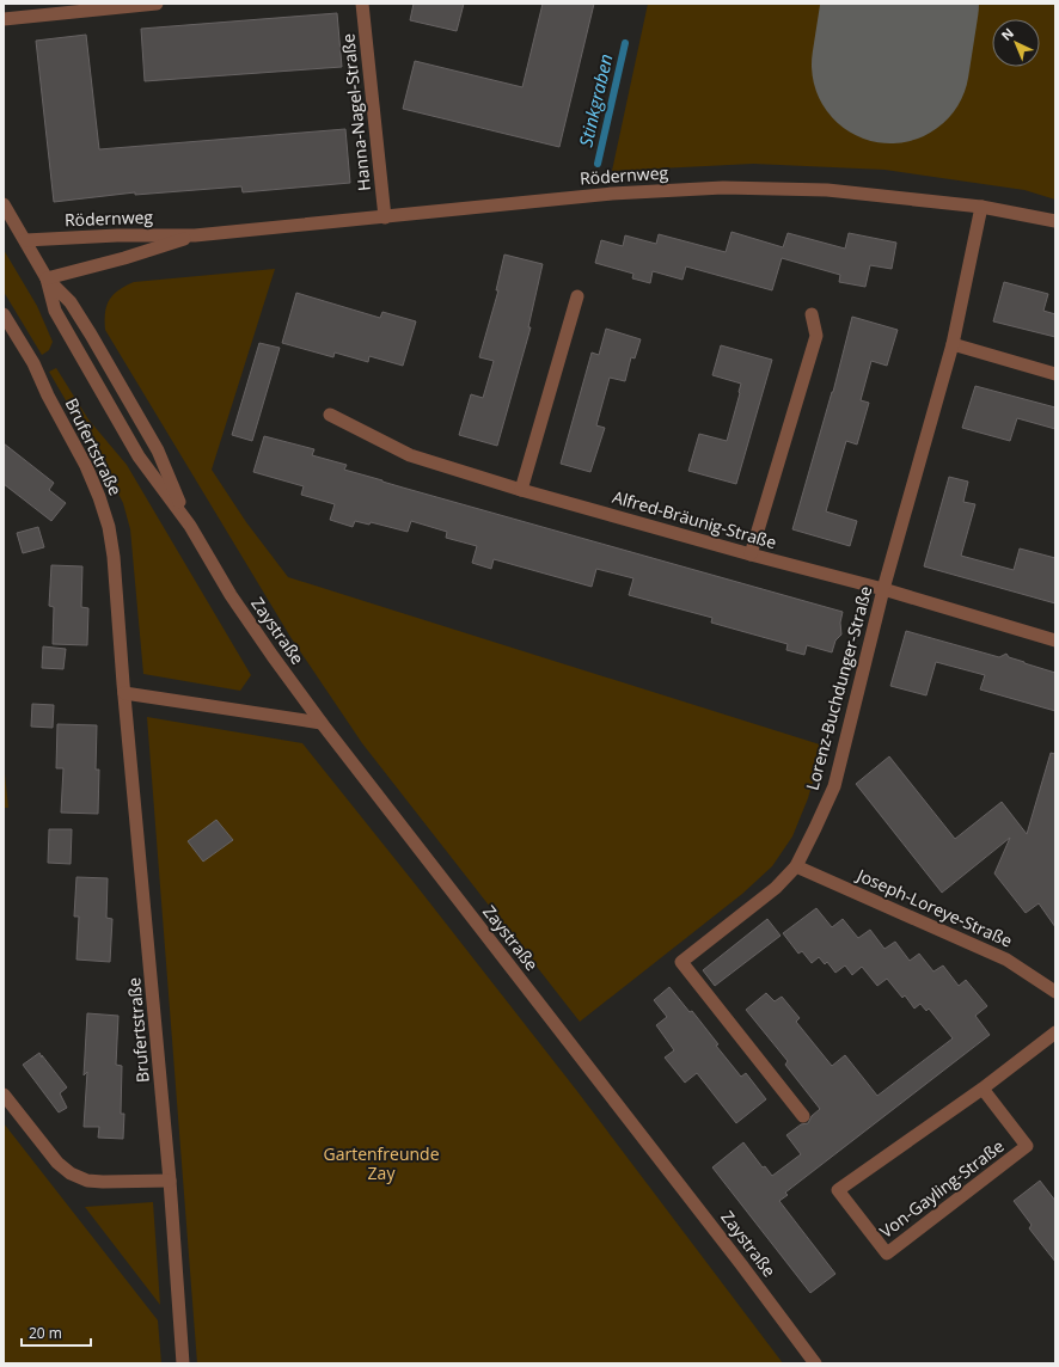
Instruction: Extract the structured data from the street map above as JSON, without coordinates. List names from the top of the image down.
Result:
{
  "streets": {
    "street": [
      "Hanna-Nagel-Straße",
      "Rödernweg",
      "Brufertstraße",
      "Alfred-Bräunig-Straße",
      "Zaystraße",
      "Lorenz-Buchdunger-Straße",
      "Joseph-Loreye-Straße",
      "Von-Gayling-Straße"
    ]
  },
  "crossings": [
    ["Hanna-Nagel-Straße", "Rödernweg"],
    ["Rödernweg", "Zaystraße"],
    ["Rödernweg", "Lorenz-Buchdunger-Straße"],
    ["Alfred-Bräunig-Straße", "Lorenz-Buchdunger-Straße"],
    ["Lorenz-Buchdunger-Straße", "Joseph-Loreye-Straße"]
  ],
  "water": ["Stinkgraben"],
  "parks": ["Gartenfreunde Zay"],
  "scale_bar": "20 m",
  "north": "top left"
}
